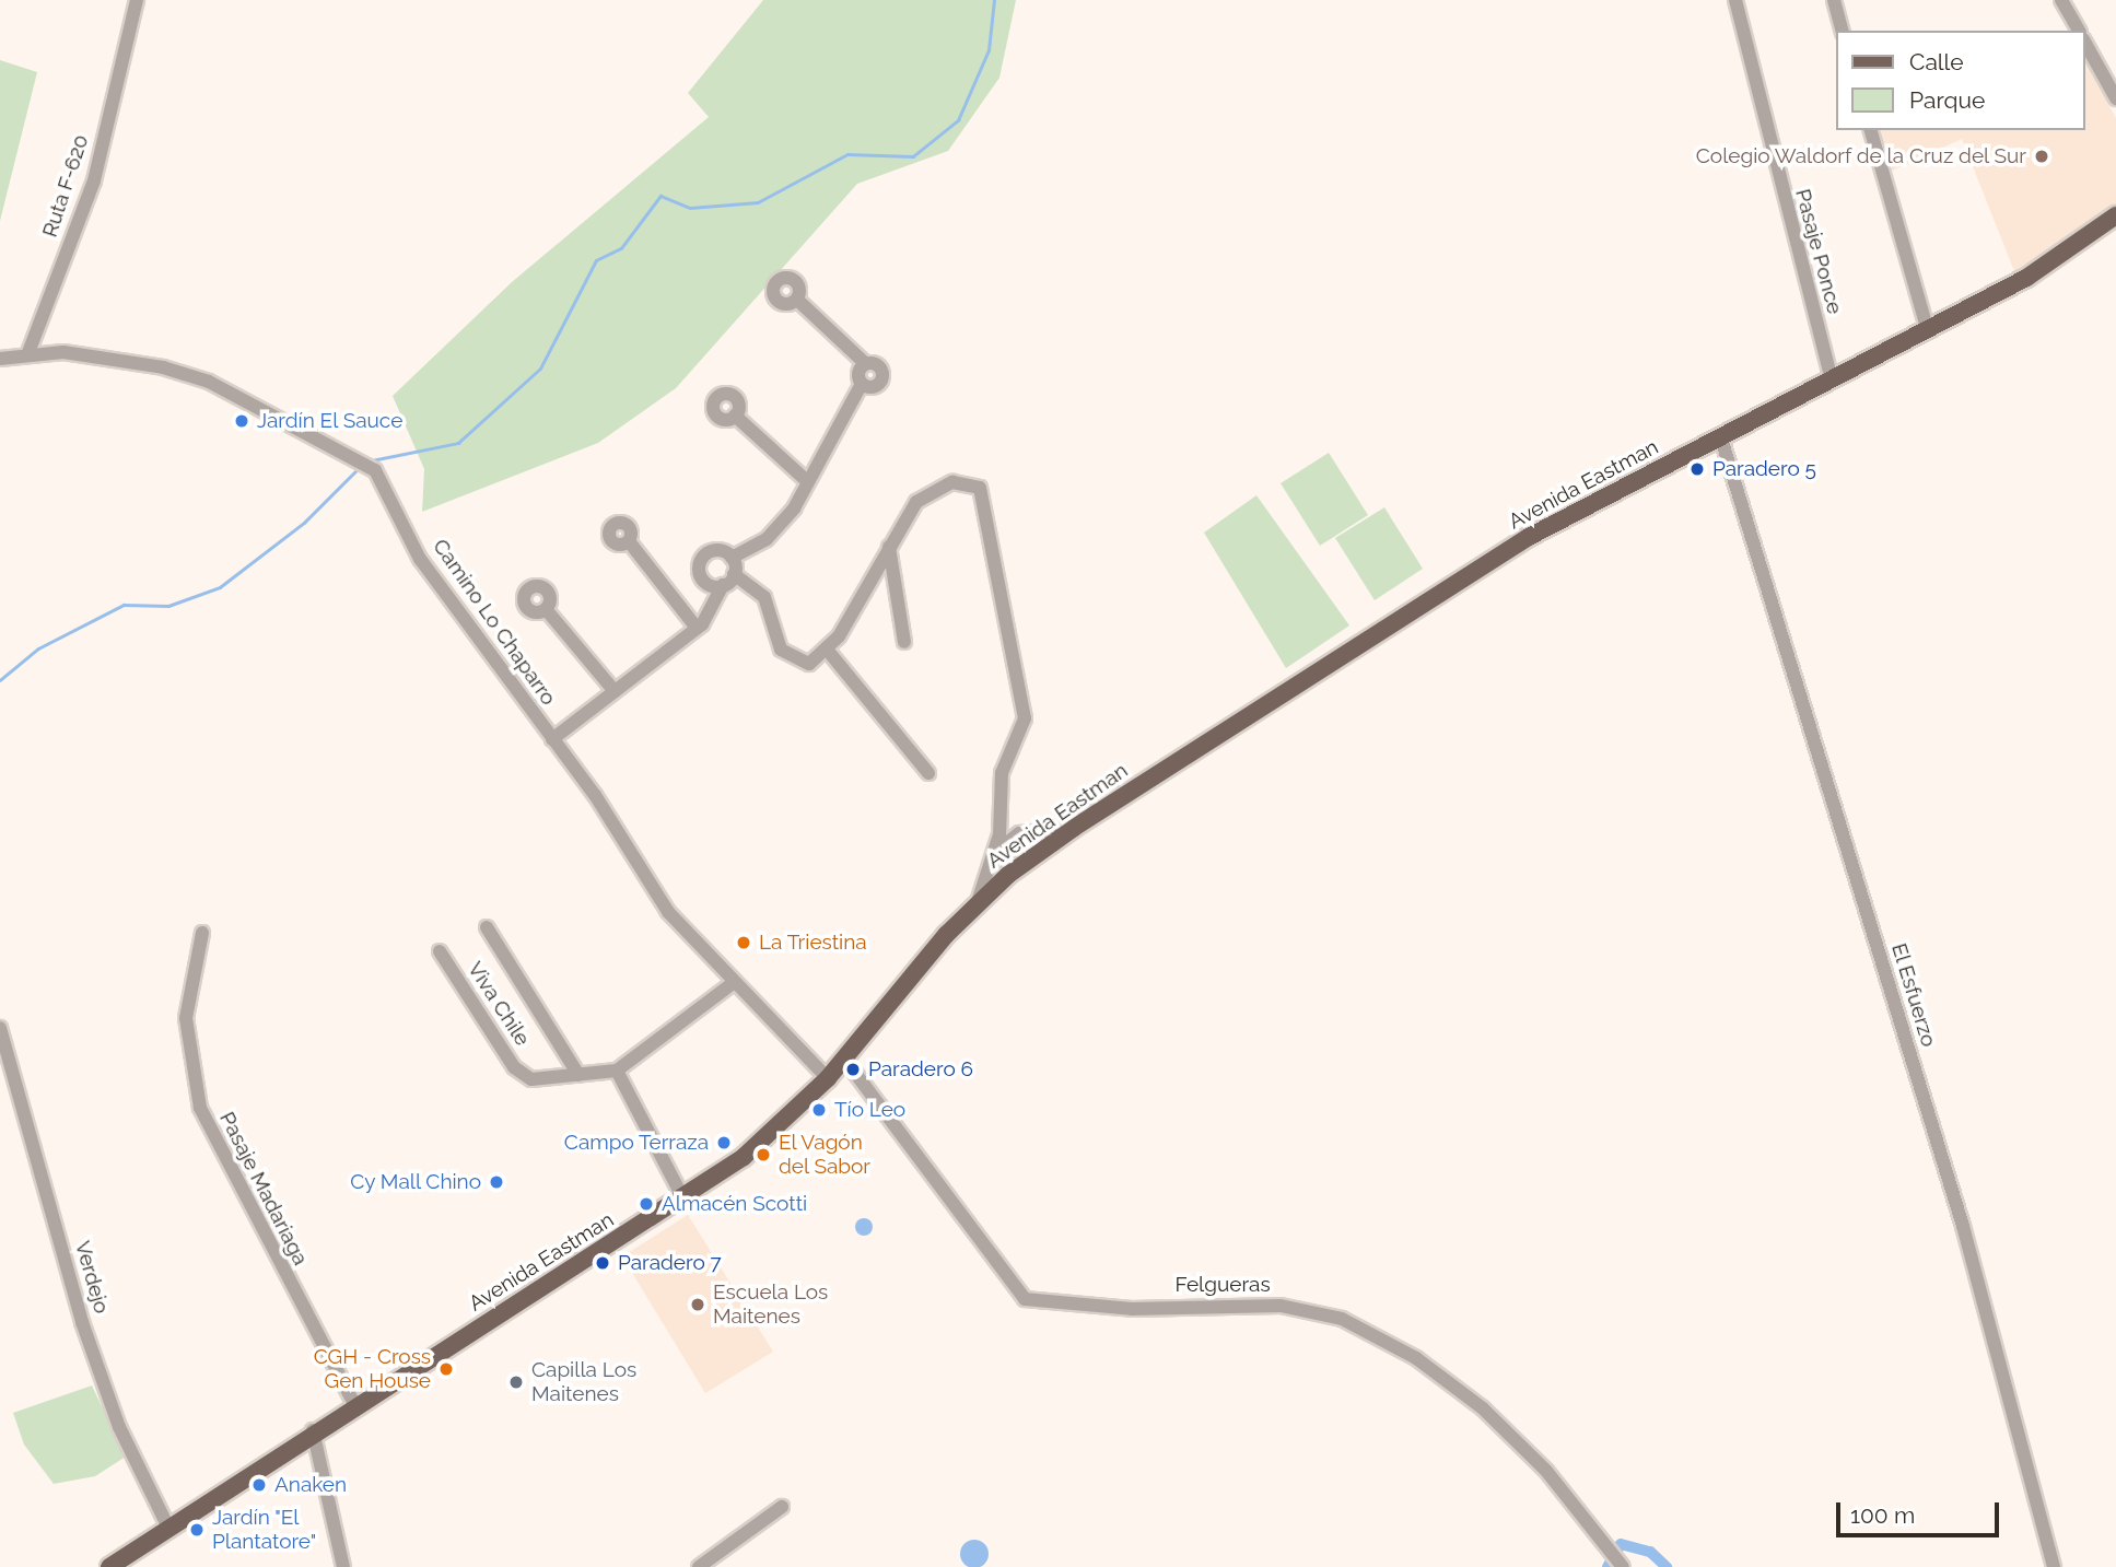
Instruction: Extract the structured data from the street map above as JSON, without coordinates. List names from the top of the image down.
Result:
{
  "streets": {
    "main road": ["Avenida Eastman"],
    "street": [
      "Ruta F-620",
      "Pasaje Ponce",
      "Camino Lo Chaparro",
      "El Esfuerzo",
      "Viva Chile",
      "Pasaje Madariaga",
      "Verdejo",
      "Felgueras"
    ]
  },
  "crossings": [
    ["Ruta F-620", "Camino Lo Chaparro"],
    ["Pasaje Ponce", "Avenida Eastman"],
    ["Avenida Eastman", "Camino Lo Chaparro"],
    ["Avenida Eastman", "El Esfuerzo"],
    ["Avenida Eastman", "Pasaje Madariaga"],
    ["Avenida Eastman", "Verdejo"],
    ["Avenida Eastman", "Felgueras"]
  ],
  "places": [
    "Colegio Waldorf de la Cruz del Sur",
    "Jardín El Sauce",
    "Paradero 5",
    "La Triestina",
    "Paradero 6",
    "Tío Leo",
    "Campo Terraza",
    "El Vagón del Sabor",
    "Cy Mall Chino",
    "Almacén Scotti",
    "Paradero 7",
    "Escuela Los Maitenes",
    "CGH - Cross Gen House",
    "Capilla Los Maitenes",
    "Anaken",
    "Jardín \"El Plantatore\""
  ],
  "legend": ["Calle", "Parque"],
  "scale_bar": "100 m"
}
